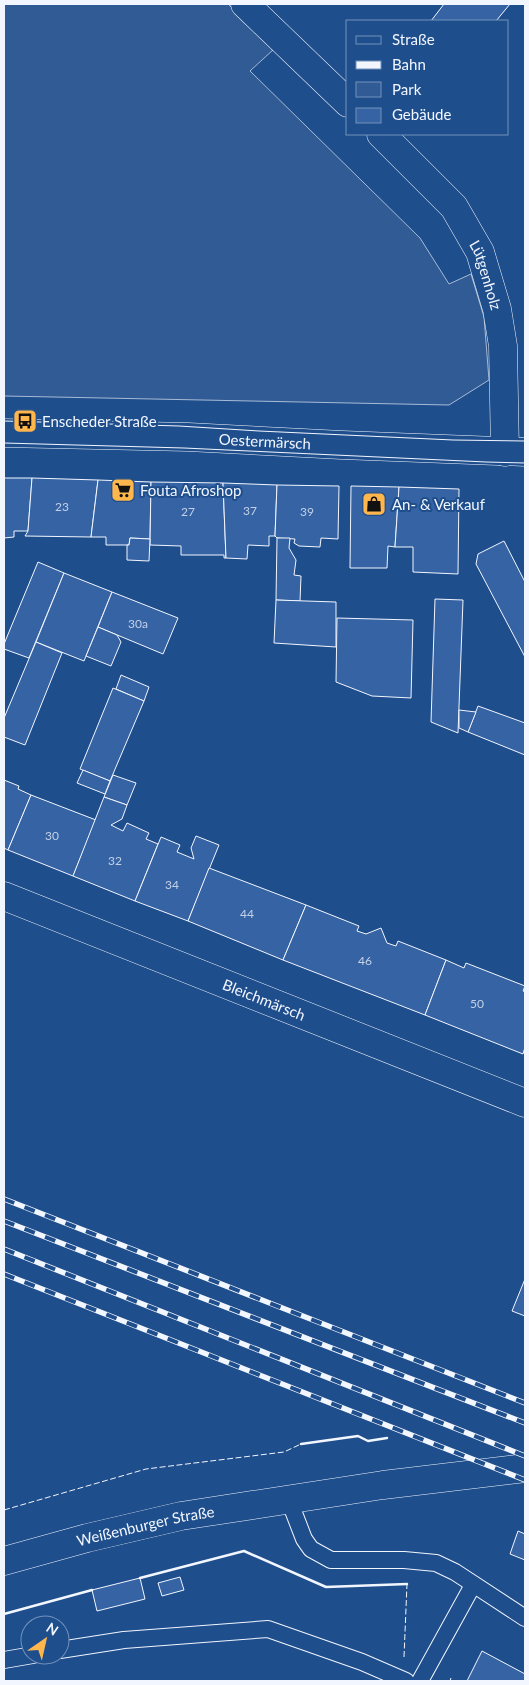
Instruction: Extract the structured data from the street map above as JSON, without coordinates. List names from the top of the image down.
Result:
{
  "streets": {
    "street": [
      "Lütgenholz",
      "Oestermärsch",
      "Bleichmärsch",
      "Weißenburger Straße"
    ]
  },
  "crossings": [
    ["Lütgenholz", "Oestermärsch"]
  ],
  "places": {
    "bus stop": ["Enscheder Straße"],
    "supermarket": ["Fouta Afroshop"],
    "shop": ["An- & Verkauf"]
  },
  "house_numbers": [
    "23",
    "37",
    "27",
    "39",
    "30a",
    "30",
    "32",
    "34",
    "44",
    "46",
    "50"
  ],
  "legend": [
    "Straße",
    "Bahn",
    "Park",
    "Gebäude"
  ],
  "north": "top right"
}
